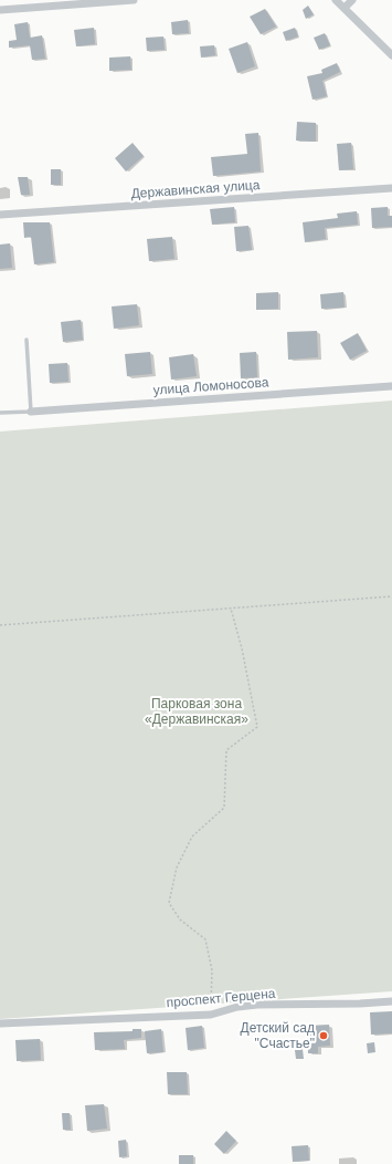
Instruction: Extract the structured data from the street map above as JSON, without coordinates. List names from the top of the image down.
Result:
{
  "streets": {
    "street": ["Державинская улица", "улица Ломоносова", "проспект Герцена"]
  },
  "parks": ["Парковая зона «Державинская»"],
  "places": ["Детский сад \"Счастье\""]
}
